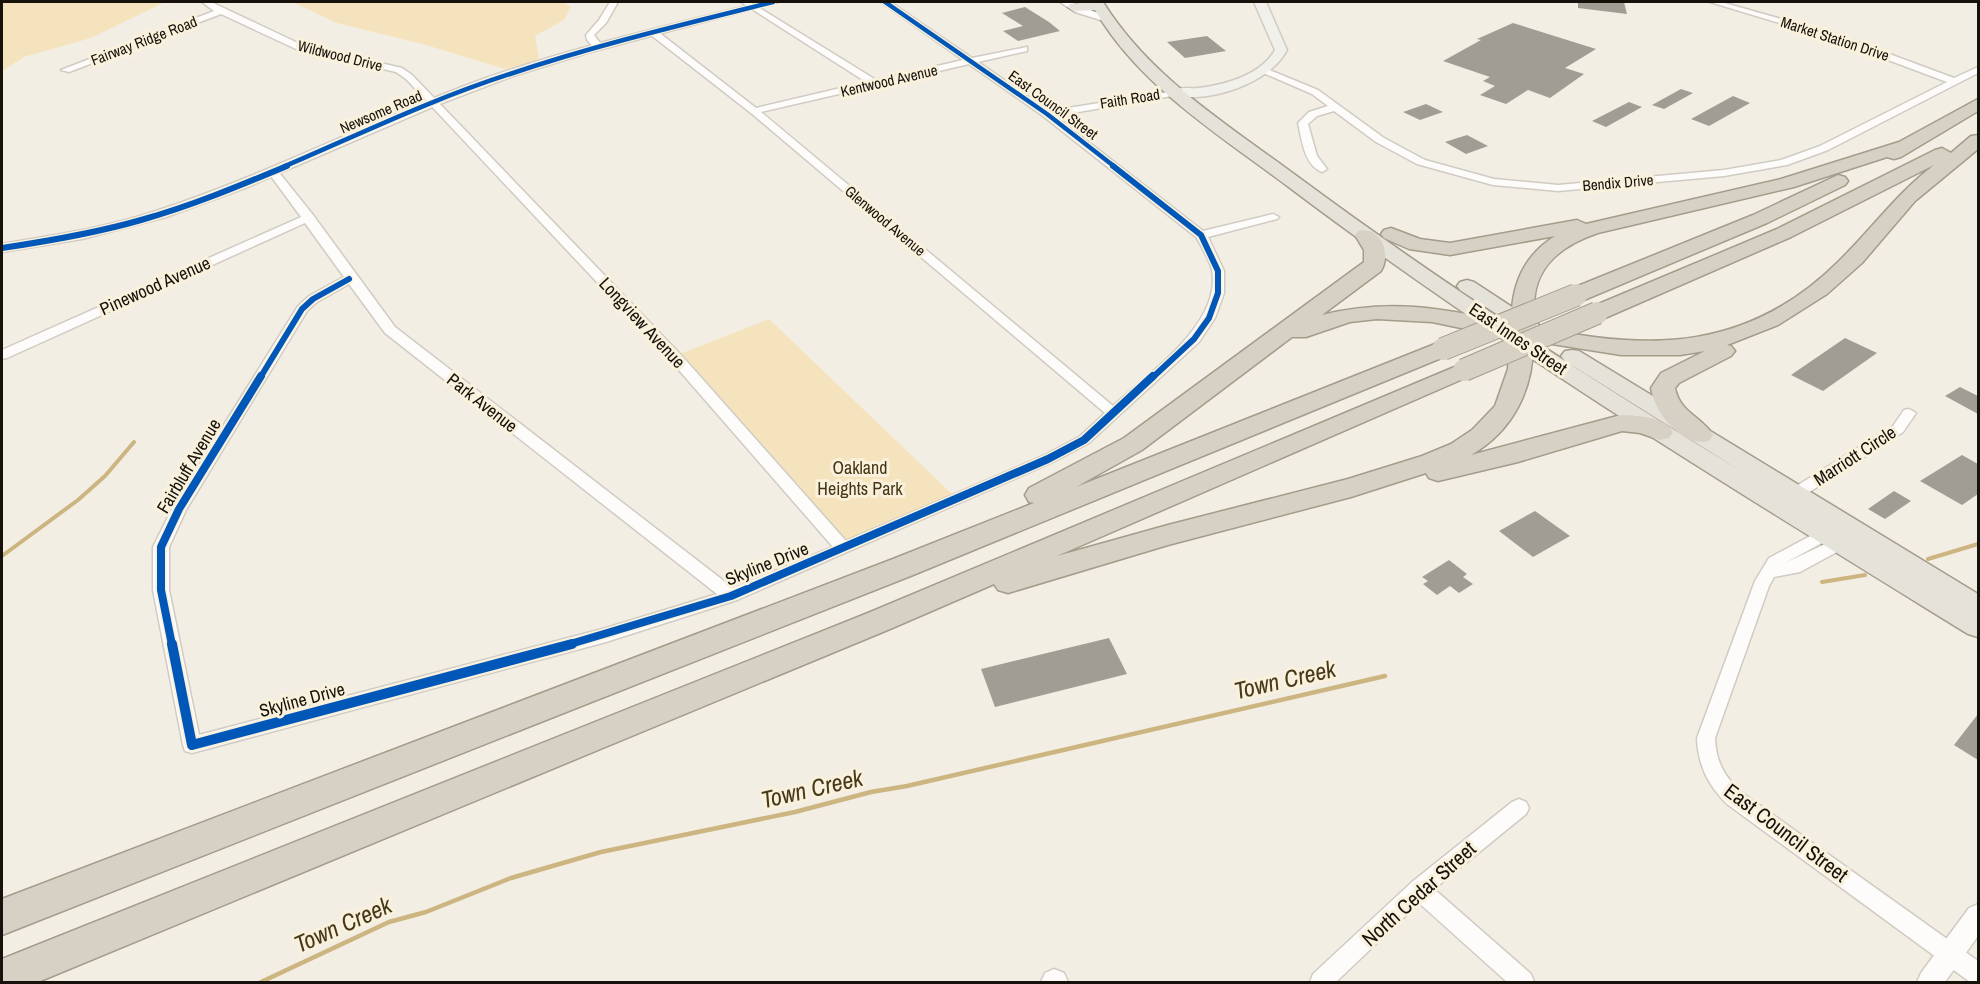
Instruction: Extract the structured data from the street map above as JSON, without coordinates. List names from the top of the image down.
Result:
{
  "streets": {
    "main road": ["Faith Road", "East Innes Street"],
    "street": [
      "Market Station Drive",
      "Fairway Ridge Road",
      "Wildwood Drive",
      "Kentwood Avenue",
      "East Council Street",
      "Newsome Road",
      "Bendix Drive",
      "Glenwood Avenue",
      "Pinewood Avenue",
      "Longview Avenue",
      "Park Avenue",
      "Marriott Circle",
      "Fairbluff Avenue",
      "Skyline Drive",
      "North Cedar Street"
    ]
  },
  "crossings": [
    ["Market Station Drive", "Bendix Drive"],
    ["Fairway Ridge Road", "Wildwood Drive"],
    ["Wildwood Drive", "Newsome Road"],
    ["Wildwood Drive", "Longview Avenue"],
    ["Kentwood Avenue", "East Council Street"],
    ["Kentwood Avenue", "Glenwood Avenue"],
    ["Faith Road", "East Council Street"],
    ["Faith Road", "Bendix Drive"],
    ["Faith Road", "East Innes Street"],
    ["East Council Street", "East Innes Street"],
    ["East Council Street", "Skyline Drive"],
    ["Newsome Road", "Glenwood Avenue"],
    ["Newsome Road", "Longview Avenue"],
    ["Newsome Road", "Park Avenue"],
    ["Glenwood Avenue", "Skyline Drive"],
    ["Pinewood Avenue", "Park Avenue"],
    ["Longview Avenue", "Skyline Drive"],
    ["East Innes Street", "Marriott Circle"],
    ["Park Avenue", "Fairbluff Avenue"],
    ["Park Avenue", "Skyline Drive"],
    ["Fairbluff Avenue", "Skyline Drive"]
  ],
  "water": ["Town Creek"],
  "parks": ["Oakland Heights Park"]
}
